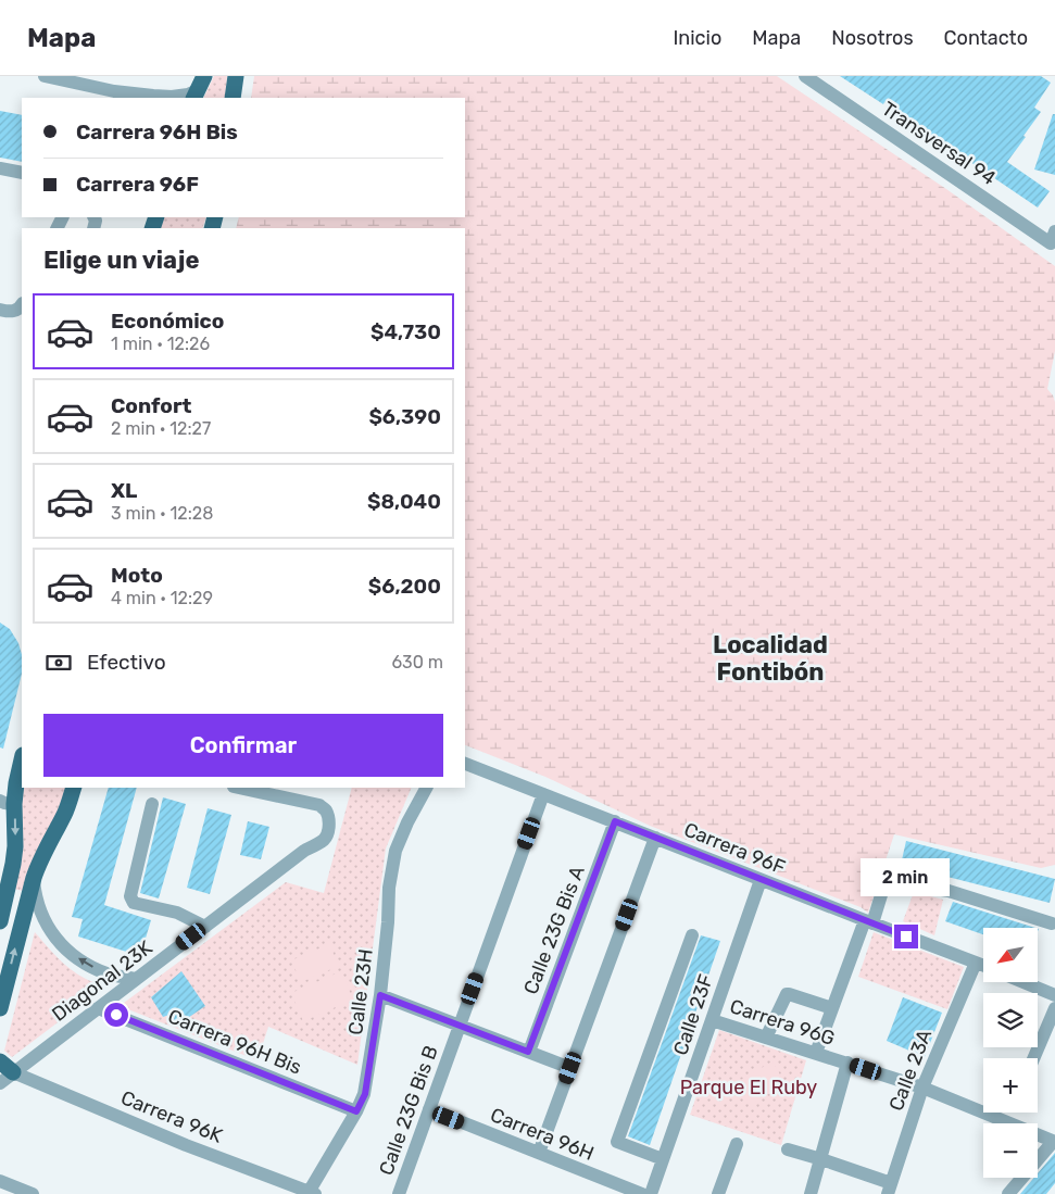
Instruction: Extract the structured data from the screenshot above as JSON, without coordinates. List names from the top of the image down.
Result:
{
  "streets": {
    "street": [
      "Transversal 94",
      "Carrera 96F",
      "Calle 23G Bis A",
      "Diagonal 23K",
      "Calle 23H",
      "Calle 23F",
      "Carrera 96G",
      "Carrera 96H Bis",
      "Calle 23A",
      "Calle 23G Bis B",
      "Carrera 96K",
      "Carrera 96H"
    ]
  },
  "crossings": [
    ["Carrera 96F", "Calle 23G Bis A"],
    ["Carrera 96F", "Calle 23F"],
    ["Carrera 96F", "Calle 23A"],
    ["Carrera 96F", "Calle 23G Bis B"],
    ["Diagonal 23K", "Carrera 96H Bis"],
    ["Diagonal 23K", "Carrera 96K"],
    ["Calle 23H", "Carrera 96H Bis"],
    ["Calle 23H", "Carrera 96K"],
    ["Calle 23F", "Carrera 96G"],
    ["Carrera 96G", "Calle 23A"],
    ["Calle 23G Bis B", "Carrera 96H"]
  ],
  "districts": ["Localidad Fontibón"],
  "parks": ["Parque El Ruby"],
  "north": "bottom left",
  "page": {
    "header": "Mapa",
    "nav": [
      "Inicio",
      "Mapa",
      "Nosotros",
      "Contacto"
    ],
    "banner": ["Carrera 96H Bis", "Carrera 96F"],
    "heading": "Elige un viaje",
    "list": [
      {
        "name": "Económico",
        "note": "1 min · 12:26",
        "value": "$4,730"
      },
      {
        "name": "Confort",
        "note": "2 min · 12:27",
        "value": "$6,390"
      },
      {
        "name": "XL",
        "note": "3 min · 12:28",
        "value": "$8,040"
      },
      {
        "name": "Moto",
        "note": "4 min · 12:29",
        "value": "$6,200"
      }
    ],
    "pay": ["Efectivo", "630 m"],
    "buttons": "Confirmar",
    "bubble": "2 min",
    "map_buttons": ["+", "−"]
  }
}
